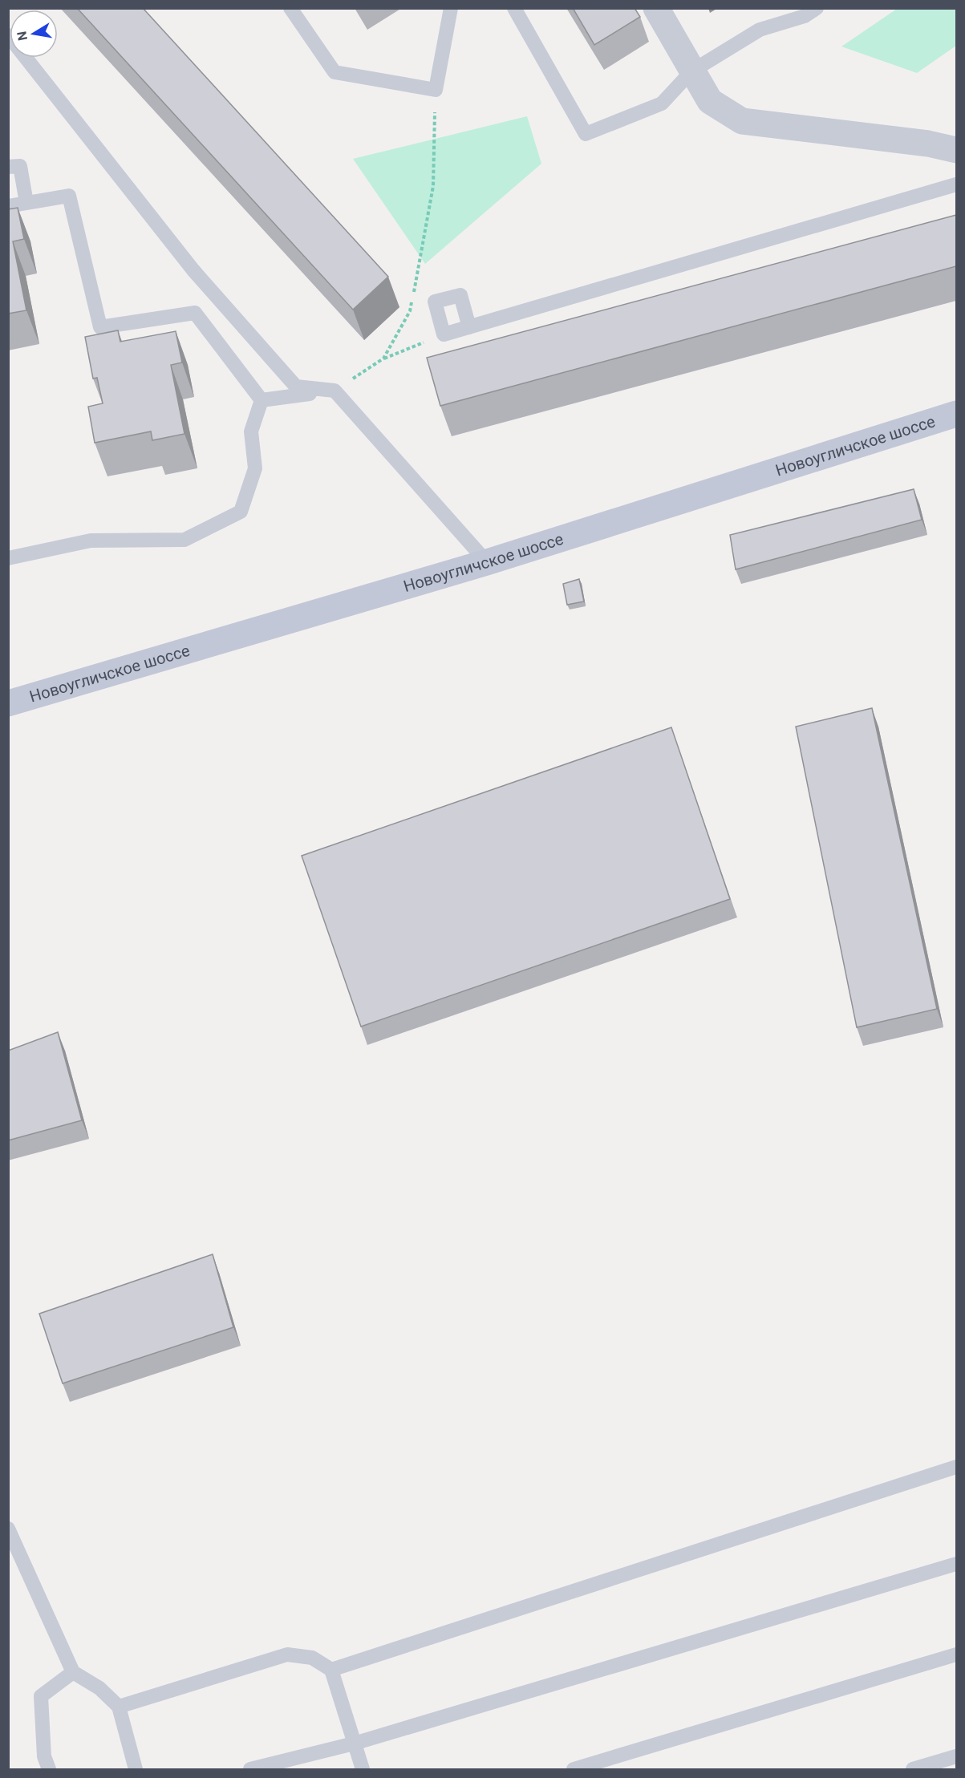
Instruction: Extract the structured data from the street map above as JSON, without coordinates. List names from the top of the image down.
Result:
{
  "streets": {
    "main road": ["Новоугличское шоссе"]
  },
  "north": "left"
}
